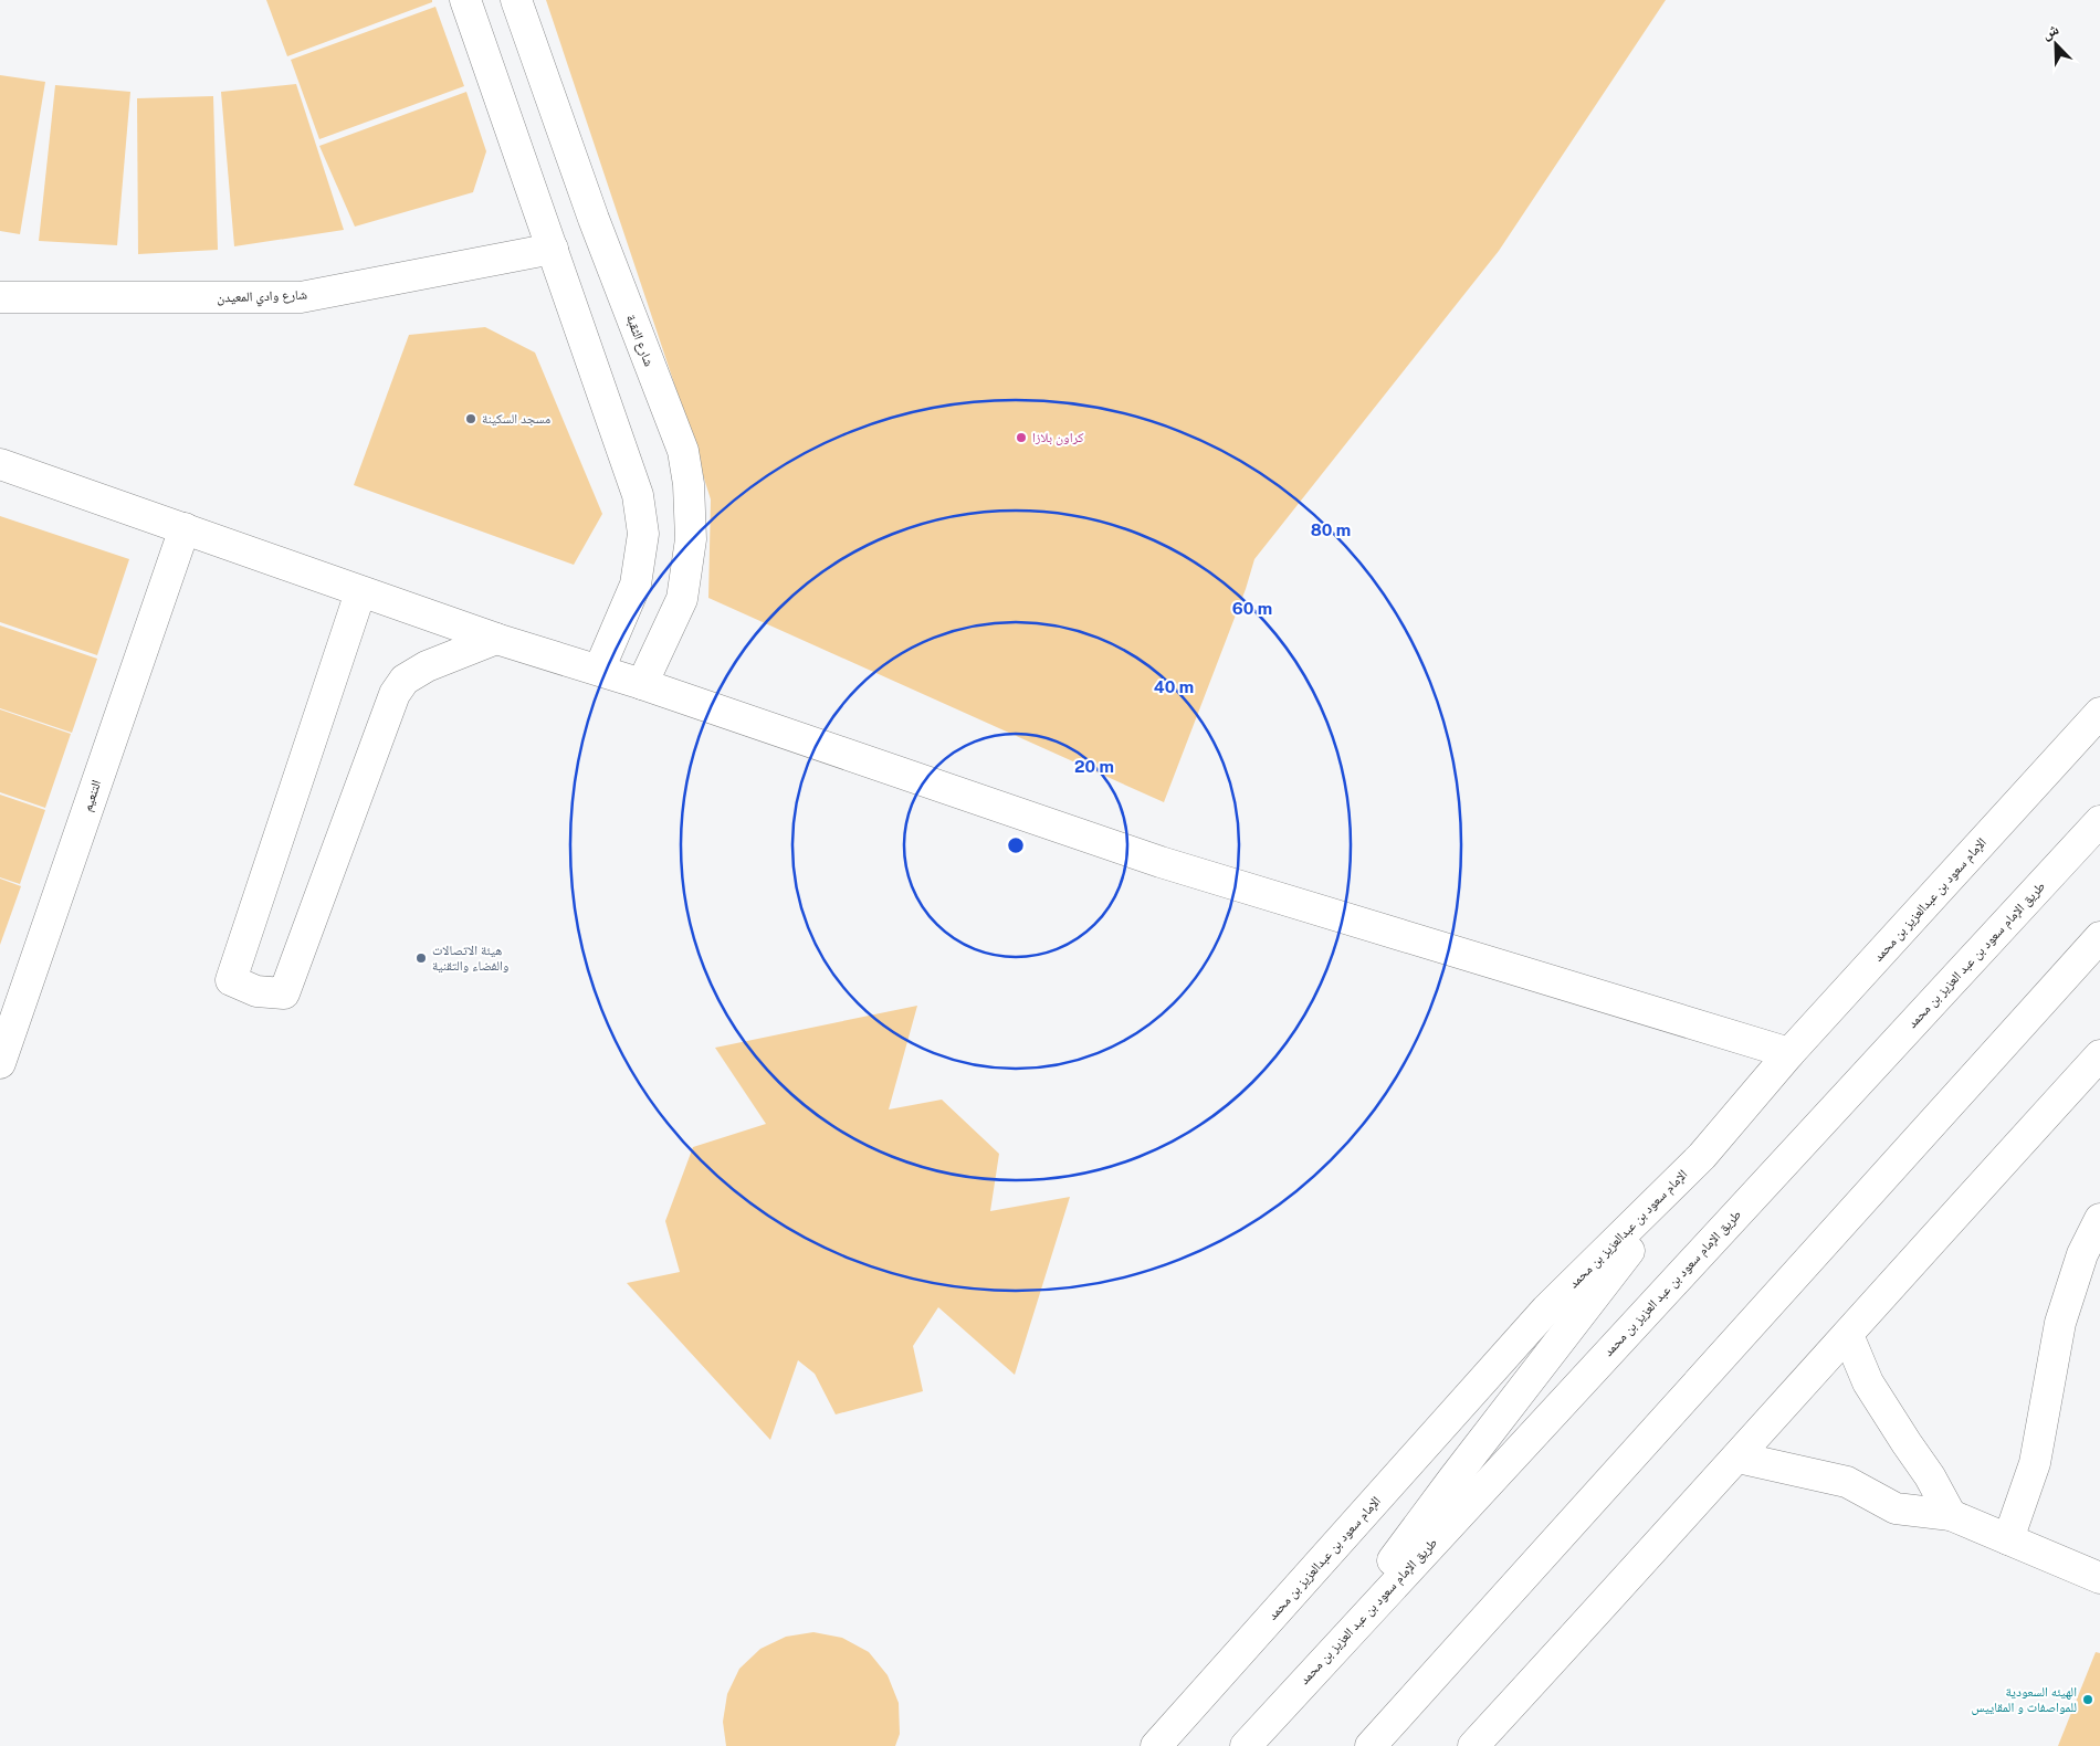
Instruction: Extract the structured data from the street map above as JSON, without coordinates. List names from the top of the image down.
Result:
{
  "streets": {
    "main road": [
      "شارع وادي المعيدن",
      "شارع الثقبة",
      "التنعيم",
      "الإمام سعود بن عبدالعزيز بن محمد",
      "طريق الإمام سعود بن عبد العزيز بن محمد"
    ]
  },
  "places": [
    "مسجد السكينة",
    "كراون بلازا",
    "هيئة الاتصالات والفضاء والتقنية",
    "الهيئه السعودية للمواصفات و المقاييس"
  ],
  "north": "top left",
  "rings": [
    "80 m",
    "60 m",
    "40 m",
    "20 m"
  ]
}
